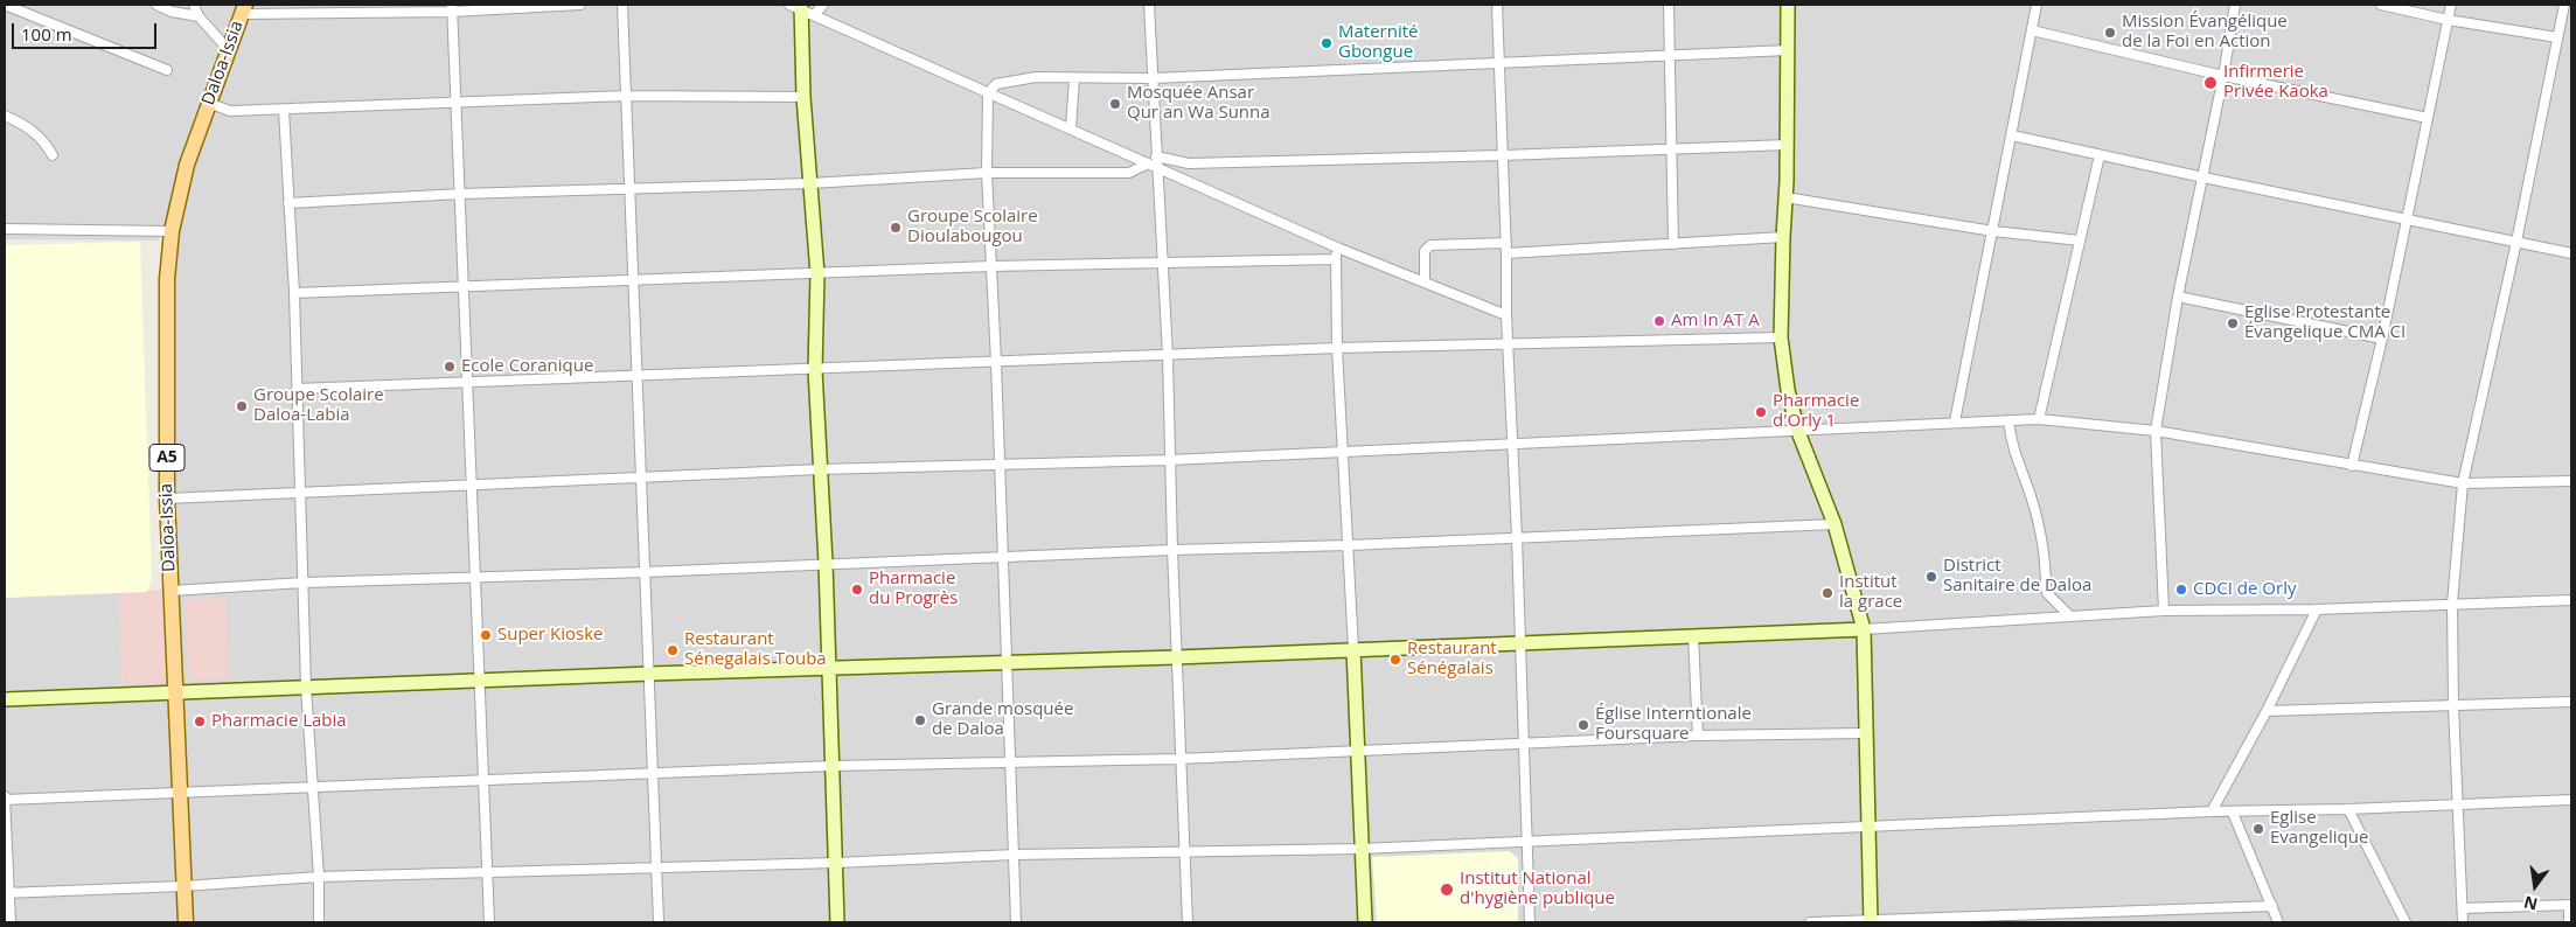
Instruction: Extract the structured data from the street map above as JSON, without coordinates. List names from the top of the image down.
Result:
{
  "streets": {
    "main road": ["Daloa-Issia", "A5"]
  },
  "places": [
    "Mission Évangélique de la Foi en Action",
    "Maternité Gbongue",
    "Infirmerie Privée Kaoka",
    "Mosquée Ansar Qur an Wa Sunna",
    "Groupe Scolaire Dioulabougou",
    "Am In AT A",
    "Eglise Protestante Évangelique CMA CI",
    "Ecole Coranique",
    "Groupe Scolaire Daloa-Labia",
    "Pharmacie d'Orly 1",
    "District Sanitaire de Daloa",
    "Pharmacie du Progrès",
    "CDCI de Orly",
    "Institut la grace",
    "Super Kioske",
    "Restaurant Sénegalais Touba",
    "Restaurant Sénégalais",
    "Grande mosquée de Daloa",
    "Pharmacie Labia",
    "Église Interntionale Foursquare",
    "Eglise Evangelique",
    "Institut National d'hygiène publique"
  ],
  "scale_bar": "100 m",
  "north": "bottom"
}
